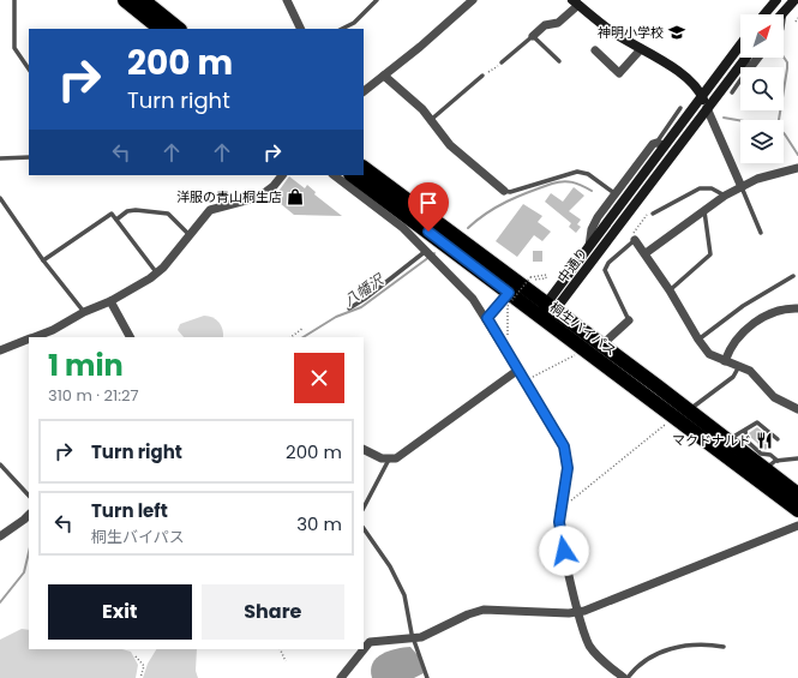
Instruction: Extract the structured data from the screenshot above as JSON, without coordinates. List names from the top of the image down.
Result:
{
  "streets": {
    "highway": ["桐生バイパス"],
    "street": ["中通り"]
  },
  "crossings": [
    ["中通り", "桐生バイパス"]
  ],
  "water": ["八幡沢"],
  "places": {
    "school or university": ["神明小学校"],
    "shop": ["洋服の青山桐生店"],
    "restaurant": ["マクドナルド"]
  },
  "north": "top right",
  "page": {
    "turn": ["200 m", "Turn right"],
    "heading": ["1 min", "310 m · 21:27"],
    "list": [
      {
        "name": "Turn right",
        "value": "200 m"
      },
      {
        "name": "Turn left",
        "note": "桐生バイパス",
        "value": "30 m"
      }
    ],
    "buttons": ["Exit", "Share"]
  }
}
